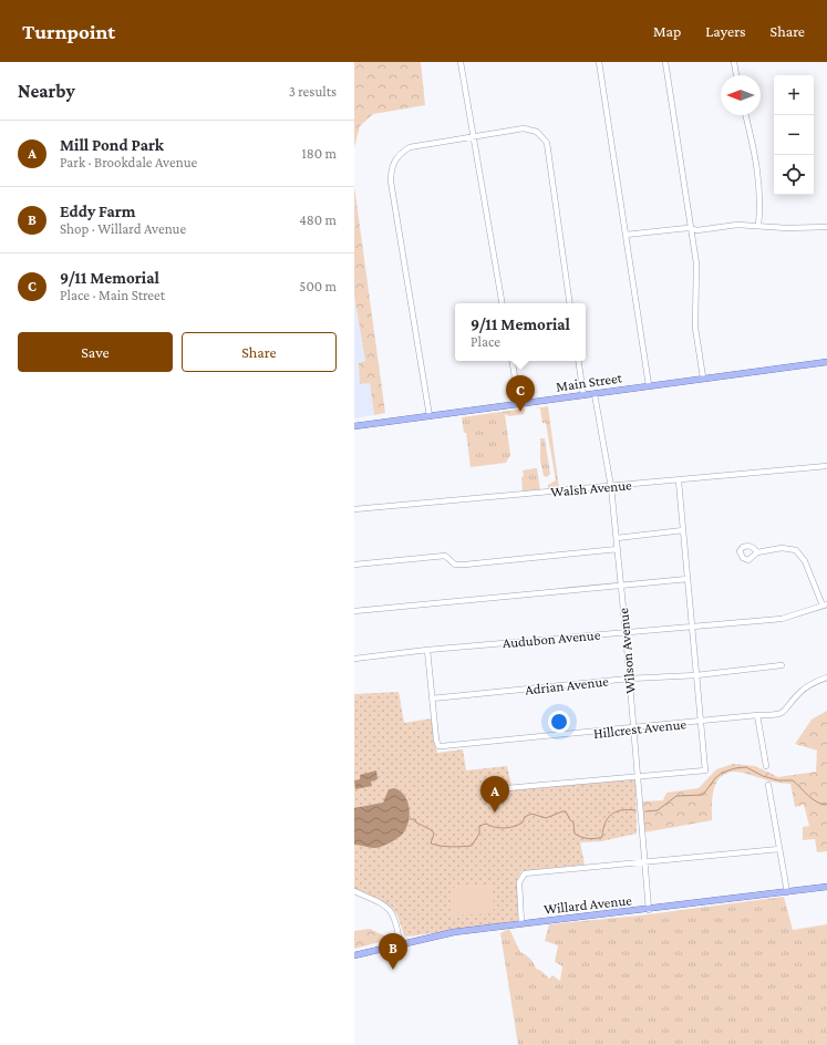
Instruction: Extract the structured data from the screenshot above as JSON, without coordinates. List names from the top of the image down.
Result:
{
  "streets": {
    "main road": ["Main Street", "Willard Avenue"],
    "street": [
      "Walsh Avenue",
      "Audubon Avenue",
      "Wilson Avenue",
      "Adrian Avenue",
      "Hillcrest Avenue"
    ]
  },
  "crossings": [
    ["Main Street", "Wilson Avenue"],
    ["Walsh Avenue", "Wilson Avenue"],
    ["Audubon Avenue", "Wilson Avenue"],
    ["Wilson Avenue", "Adrian Avenue"],
    ["Wilson Avenue", "Hillcrest Avenue"],
    ["Wilson Avenue", "Willard Avenue"],
    ["Adrian Avenue", "Hillcrest Avenue"]
  ],
  "north": "left",
  "page": {
    "header": "Turnpoint",
    "nav": ["Map", "Layers", "Share"],
    "heading": ["Nearby", "3 results"],
    "map_buttons": ["+", "−"],
    "list": [
      {
        "mark": "A",
        "name": "Mill Pond Park",
        "note": "Park · Brookdale Avenue",
        "value": "180 m"
      },
      {
        "mark": "B",
        "name": "Eddy Farm",
        "note": "Shop · Willard Avenue",
        "value": "480 m"
      },
      {
        "mark": "C",
        "name": "9/11 Memorial",
        "note": "Place · Main Street",
        "value": "500 m"
      }
    ],
    "popup": ["9/11 Memorial", "Place"],
    "buttons": ["Save", "Share"],
    "pins": ["C", "A", "B"]
  }
}
